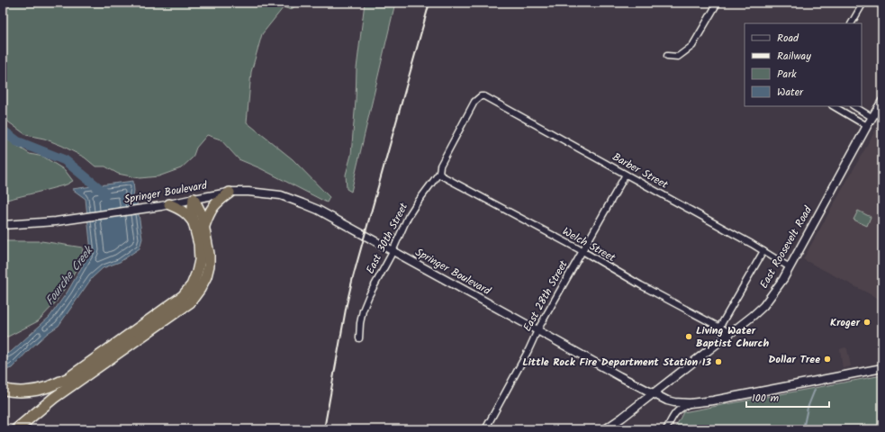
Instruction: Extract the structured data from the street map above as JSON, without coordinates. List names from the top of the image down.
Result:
{
  "streets": {
    "main road": ["Springer Boulevard", "East Roosevelt Road"],
    "street": [
      "Barber Street",
      "East 30th Street",
      "Welch Street",
      "East 28th Street"
    ]
  },
  "crossings": [
    ["Barber Street", "East 30th Street"],
    ["Barber Street", "East Roosevelt Road"],
    ["Barber Street", "East 28th Street"],
    ["Springer Boulevard", "East 30th Street"],
    ["Springer Boulevard", "East Roosevelt Road"],
    ["Springer Boulevard", "East 28th Street"],
    ["East 30th Street", "Welch Street"],
    ["Welch Street", "East Roosevelt Road"],
    ["Welch Street", "East 28th Street"]
  ],
  "water": ["Fourche Creek"],
  "places": [
    "Kroger",
    "Living Water Baptist Church",
    "Dollar Tree",
    "Little Rock Fire Department Station 13"
  ],
  "legend": [
    "Road",
    "Railway",
    "Park",
    "Water"
  ],
  "scale_bar": "100 m"
}
